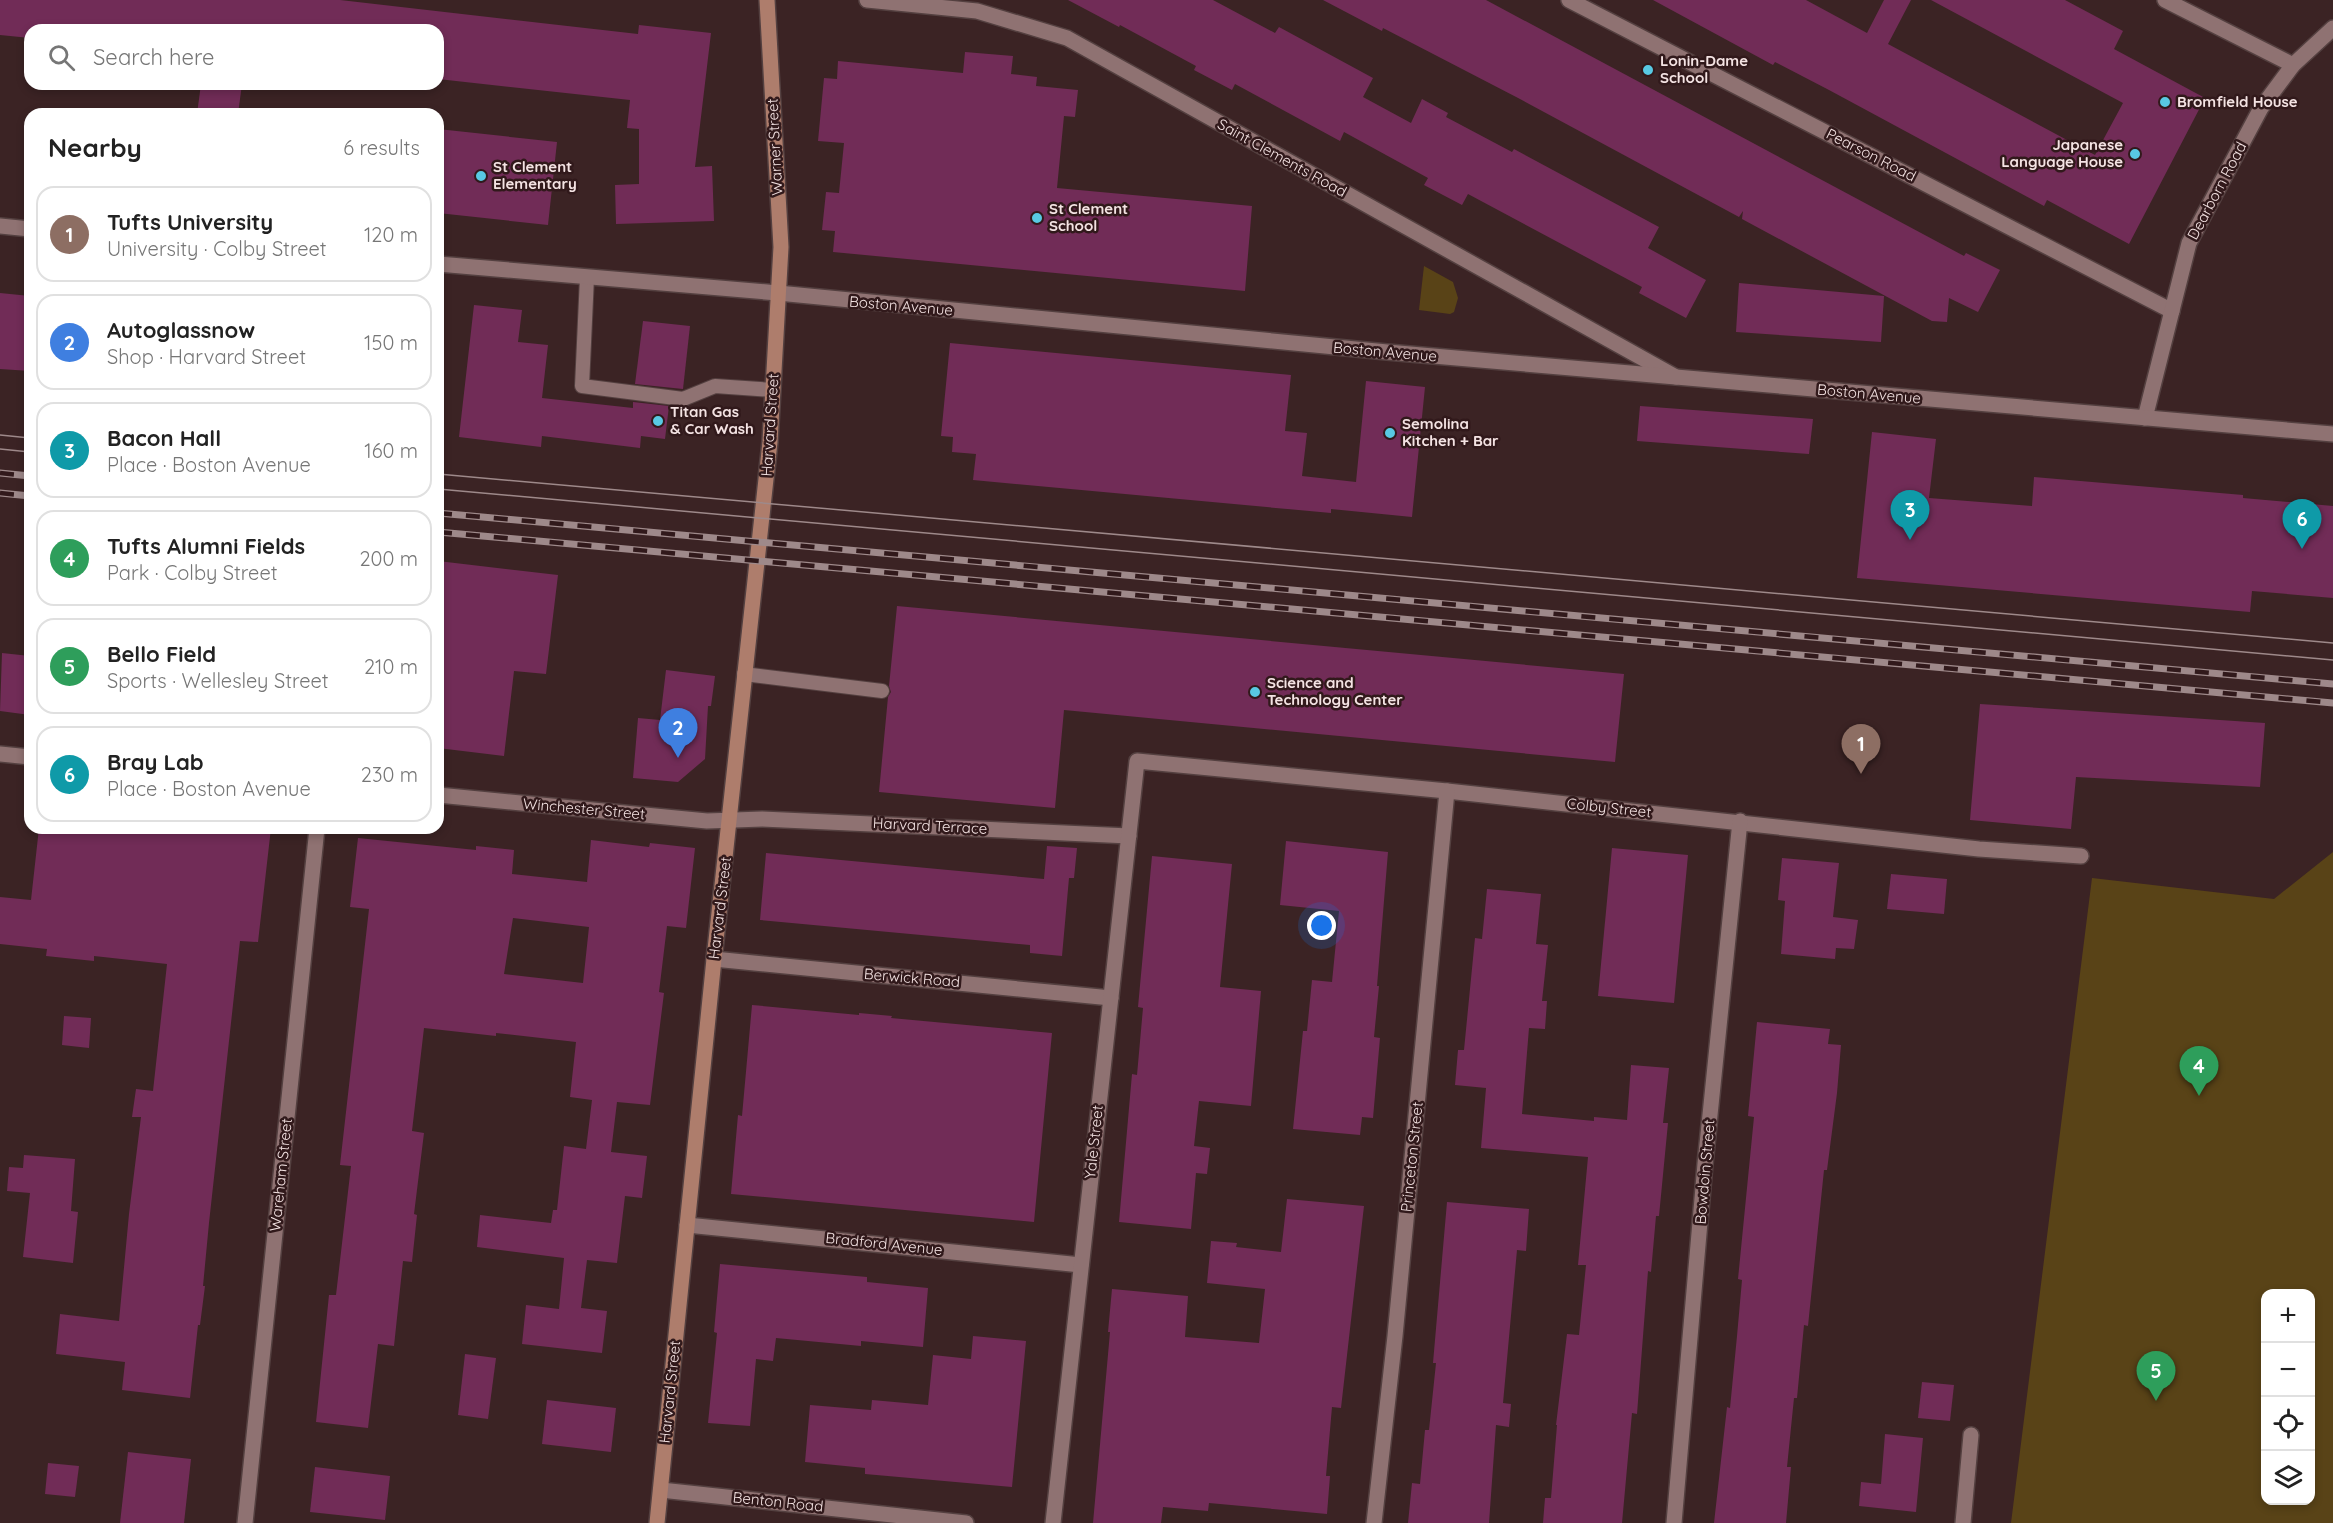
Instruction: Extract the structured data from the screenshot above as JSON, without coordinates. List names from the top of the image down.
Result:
{
  "streets": {
    "main road": ["Warner Street", "Harvard Street"],
    "street": [
      "Pearson Road",
      "Saint Clements Road",
      "Dearborn Road",
      "Boston Avenue",
      "Colby Street",
      "Winchester Street",
      "Harvard Terrace",
      "Berwick Road",
      "Yale Street",
      "Princeton Street",
      "Bowdoin Street",
      "Wareham Street",
      "Bradford Avenue",
      "Benton Road"
    ]
  },
  "crossings": [
    ["Warner Street", "Boston Avenue"],
    ["Warner Street", "Harvard Street"],
    ["Pearson Road", "Dearborn Road"],
    ["Saint Clements Road", "Boston Avenue"],
    ["Dearborn Road", "Boston Avenue"],
    ["Boston Avenue", "Harvard Street"],
    ["Harvard Street", "Winchester Street"],
    ["Harvard Street", "Harvard Terrace"],
    ["Harvard Street", "Berwick Road"],
    ["Harvard Street", "Bradford Avenue"],
    ["Harvard Street", "Benton Road"],
    ["Colby Street", "Yale Street"],
    ["Colby Street", "Princeton Street"],
    ["Colby Street", "Bowdoin Street"],
    ["Winchester Street", "Harvard Terrace"],
    ["Harvard Terrace", "Yale Street"],
    ["Berwick Road", "Yale Street"],
    ["Yale Street", "Bradford Avenue"]
  ],
  "places": [
    "Lonin-Dame School",
    "Bromfield House",
    "Japanese Language House",
    "St Clement Elementary",
    "St Clement School",
    "Titan Gas & Car Wash",
    "Semolina Kitchen + Bar",
    "Science and Technology Center"
  ],
  "page": {
    "search": "Search here",
    "heading": ["Nearby", "6 results"],
    "list": [
      {
        "mark": "1",
        "name": "Tufts University",
        "note": "University · Colby Street",
        "value": "120 m"
      },
      {
        "mark": "2",
        "name": "Autoglassnow",
        "note": "Shop · Harvard Street",
        "value": "150 m"
      },
      {
        "mark": "3",
        "name": "Bacon Hall",
        "note": "Place · Boston Avenue",
        "value": "160 m"
      },
      {
        "mark": "4",
        "name": "Tufts Alumni Fields",
        "note": "Park · Colby Street",
        "value": "200 m"
      },
      {
        "mark": "5",
        "name": "Bello Field",
        "note": "Sports · Wellesley Street",
        "value": "210 m"
      },
      {
        "mark": "6",
        "name": "Bray Lab",
        "note": "Place · Boston Avenue",
        "value": "230 m"
      }
    ],
    "pins": [
      "3",
      "6",
      "2",
      "1",
      "4",
      "5"
    ],
    "map_buttons": ["+", "−"]
  }
}
